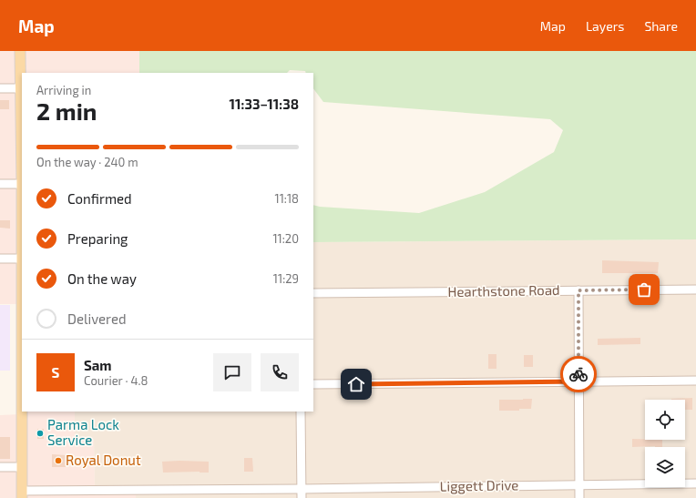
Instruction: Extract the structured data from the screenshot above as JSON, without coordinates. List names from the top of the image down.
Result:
{
  "streets": {
    "street": ["Hearthstone Road", "Liggett Drive"]
  },
  "places": ["Parma Lock Service", "Royal Donut"],
  "page": {
    "header": "Map",
    "nav": ["Map", "Layers", "Share"],
    "heading": ["2 min", "Arriving in", "11:33–11:38"],
    "panel": ["Sam", "Courier · 4.8"],
    "bar": "On the way · 240 m",
    "list": [
      ["Confirmed", "11:18"],
      ["Preparing", "11:20"],
      ["On the way", "11:29"],
      "Delivered"
    ],
    "round": "S"
  }
}
